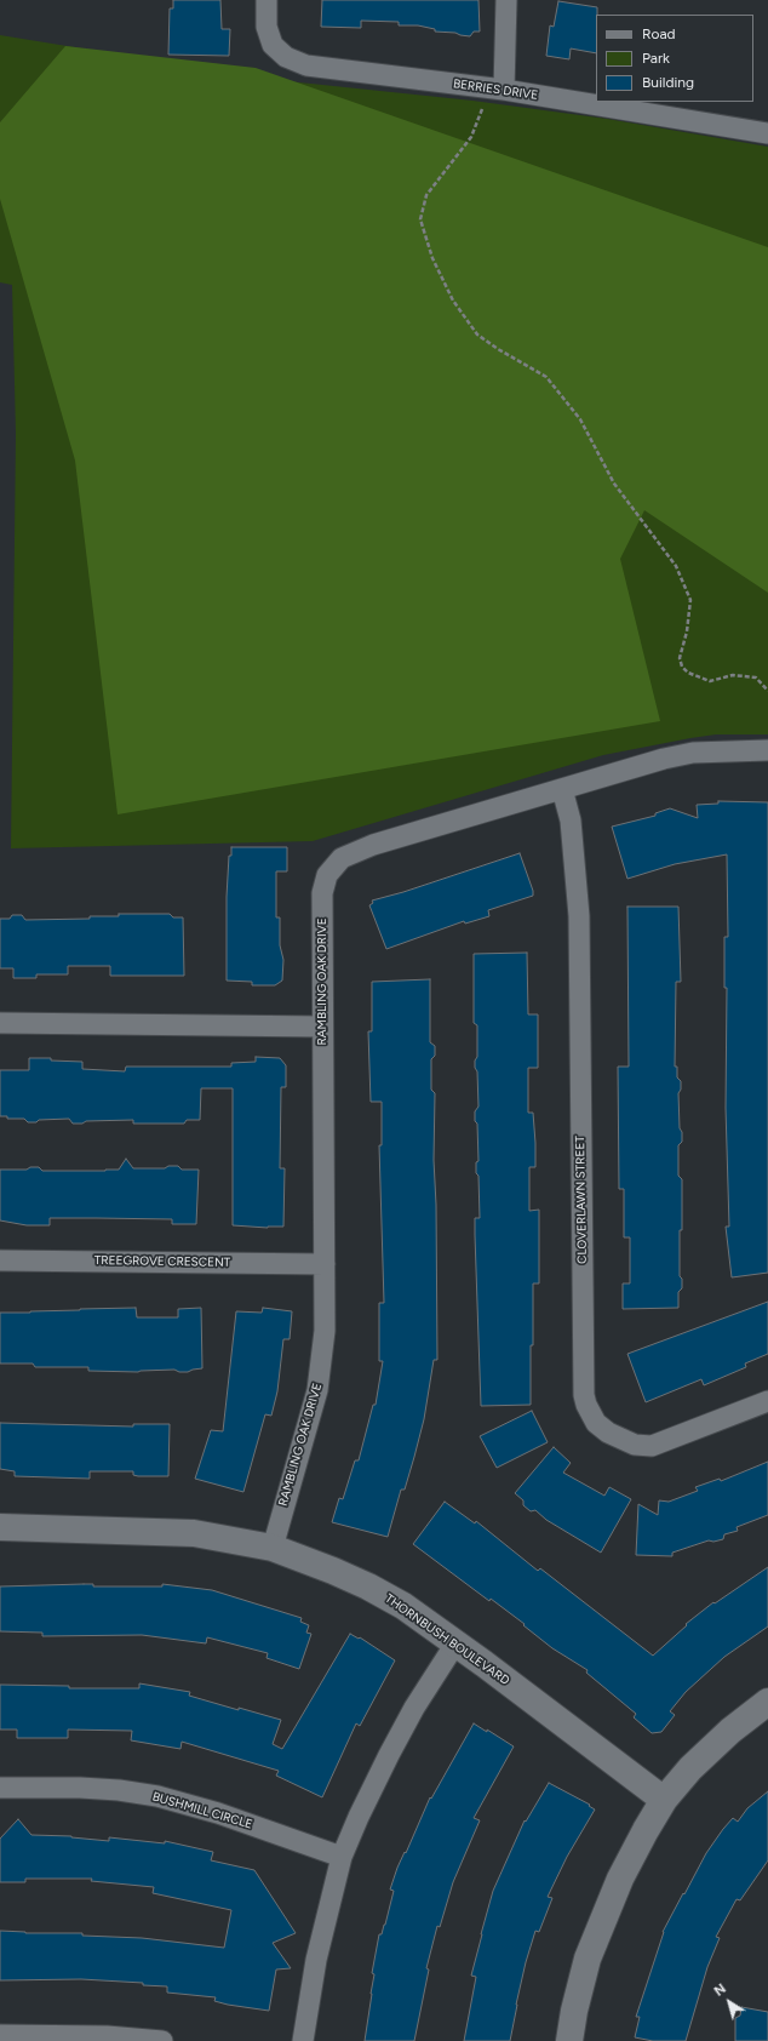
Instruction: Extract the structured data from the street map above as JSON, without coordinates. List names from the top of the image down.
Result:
{
  "streets": {
    "street": [
      "BERRIES DRIVE",
      "RAMBLING OAK DRIVE",
      "CLOVERLAWN STREET",
      "TREEGROVE CRESCENT",
      "THORNBUSH BOULEVARD",
      "BUSHMILL CIRCLE"
    ]
  },
  "crossings": [
    ["RAMBLING OAK DRIVE", "CLOVERLAWN STREET"],
    ["RAMBLING OAK DRIVE", "TREEGROVE CRESCENT"],
    ["RAMBLING OAK DRIVE", "THORNBUSH BOULEVARD"]
  ],
  "legend": ["Road", "Park", "Building"],
  "north": "top left"
}
